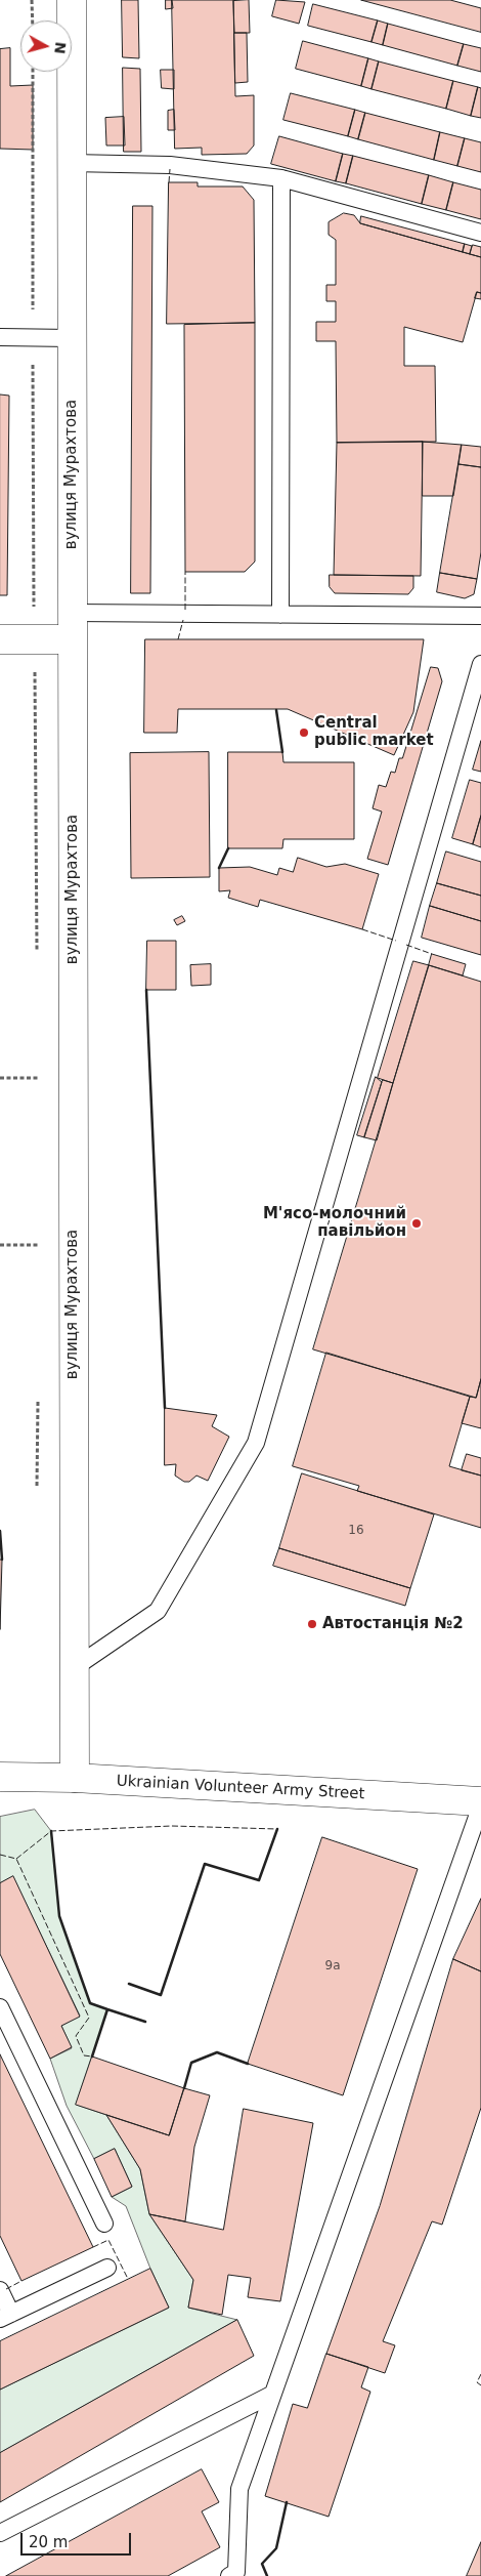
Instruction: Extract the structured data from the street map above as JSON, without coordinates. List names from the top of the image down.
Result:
{
  "streets": {
    "street": ["вулиця Мурахтова", "Ukrainian Volunteer Army Street"]
  },
  "crossings": [
    ["вулиця Мурахтова", "Ukrainian Volunteer Army Street"]
  ],
  "places": ["Central public market", "М'ясо-молочний павільйон", "Автостанція №2"],
  "house_numbers": ["16", "9а"],
  "scale_bar": "20 m",
  "north": "right"
}
